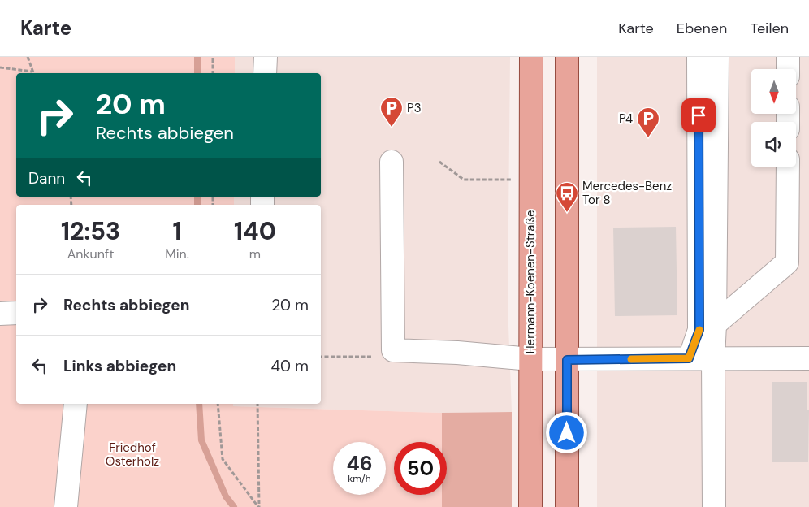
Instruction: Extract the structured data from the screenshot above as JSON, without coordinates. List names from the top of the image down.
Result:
{
  "streets": {
    "main road": ["Hermann-Koenen-Straße"]
  },
  "parks": ["Friedhof Osterholz"],
  "places": {
    "parking": ["P3", "P4"],
    "bus stop": ["Mercedes-Benz Tor 8"]
  },
  "north": "bottom",
  "page": {
    "header": "Karte",
    "nav": ["Karte", "Ebenen", "Teilen"],
    "turn": ["20 m", "Rechts abbiegen"],
    "then": "Dann",
    "eta": [
      "12:53",
      "Ankunft",
      "1",
      "Min.",
      "140",
      "m"
    ],
    "list": [
      {
        "name": "Rechts abbiegen",
        "value": "20 m"
      },
      {
        "name": "Links abbiegen",
        "value": "40 m"
      }
    ],
    "speed": "46 km/h",
    "limit": "50"
  }
}
